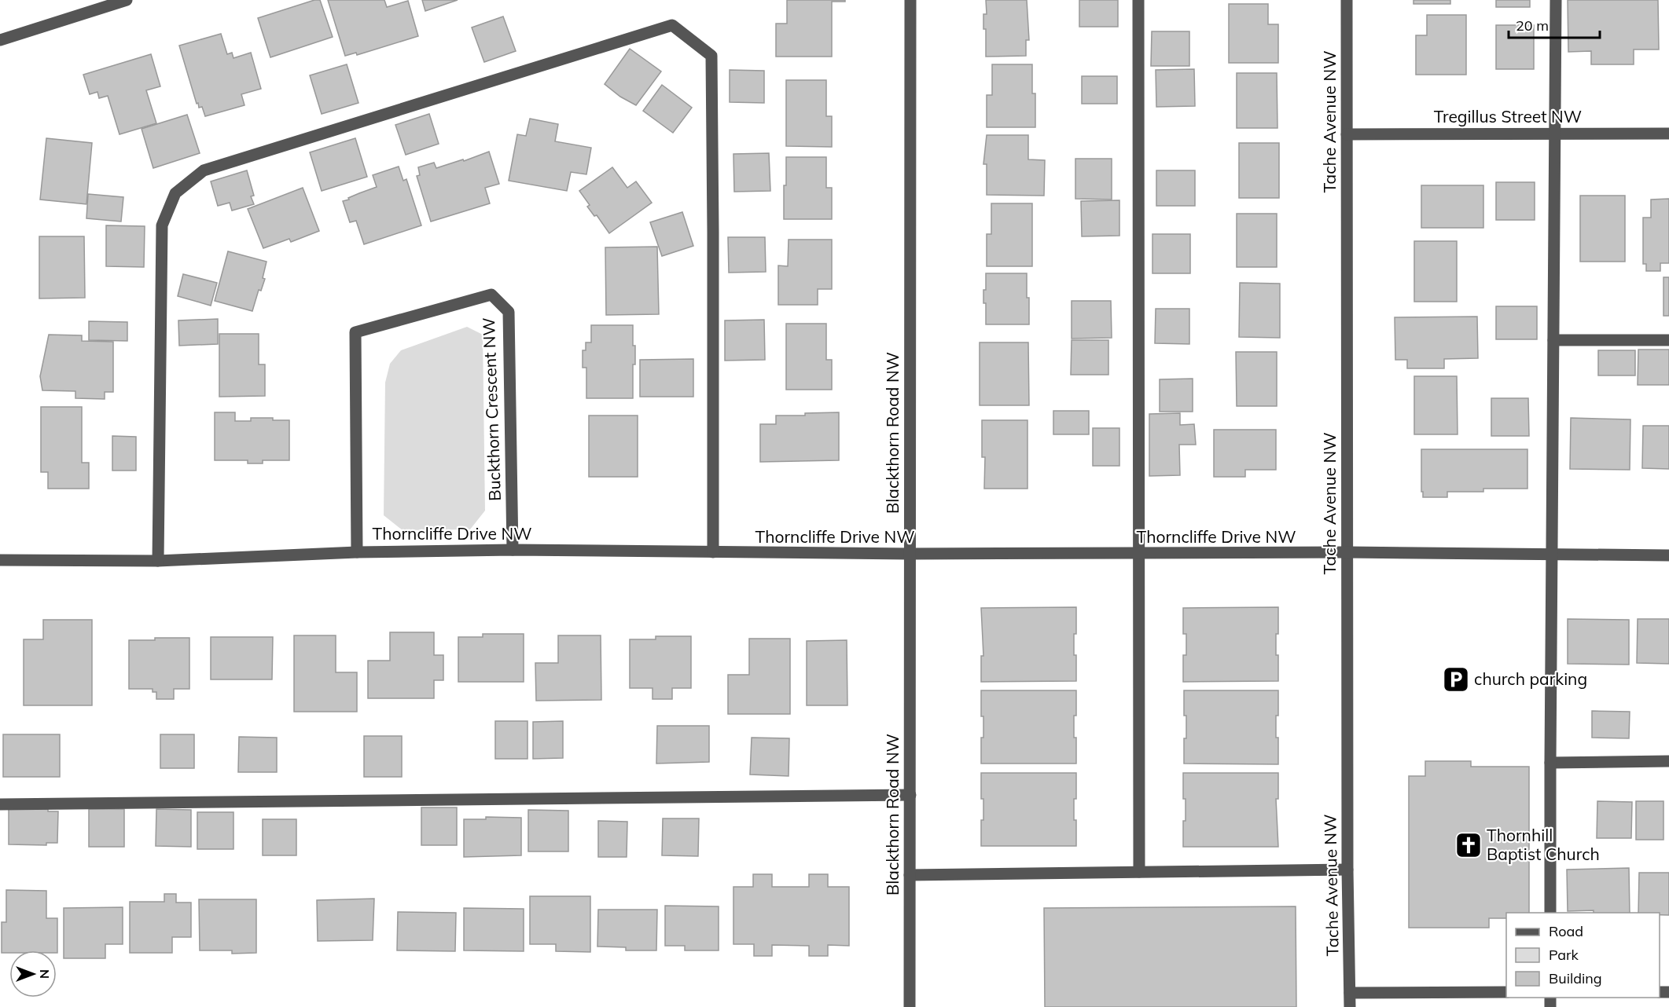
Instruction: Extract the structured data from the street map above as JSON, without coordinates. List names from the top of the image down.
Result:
{
  "streets": {
    "street": [
      "Tregillus Street NW",
      "Tache Avenue NW",
      "Buckthorn Crescent NW",
      "Blackthorn Road NW",
      "Thorncliffe Drive NW"
    ]
  },
  "crossings": [
    ["Tregillus Street NW", "Tache Avenue NW"],
    ["Tache Avenue NW", "Thorncliffe Drive NW"],
    ["Buckthorn Crescent NW", "Thorncliffe Drive NW"],
    ["Blackthorn Road NW", "Thorncliffe Drive NW"]
  ],
  "places": {
    "parking": ["church parking"],
    "church": ["Thornhill Baptist Church"]
  },
  "legend": ["Road", "Park", "Building"],
  "scale_bar": "20 m",
  "north": "right"
}
